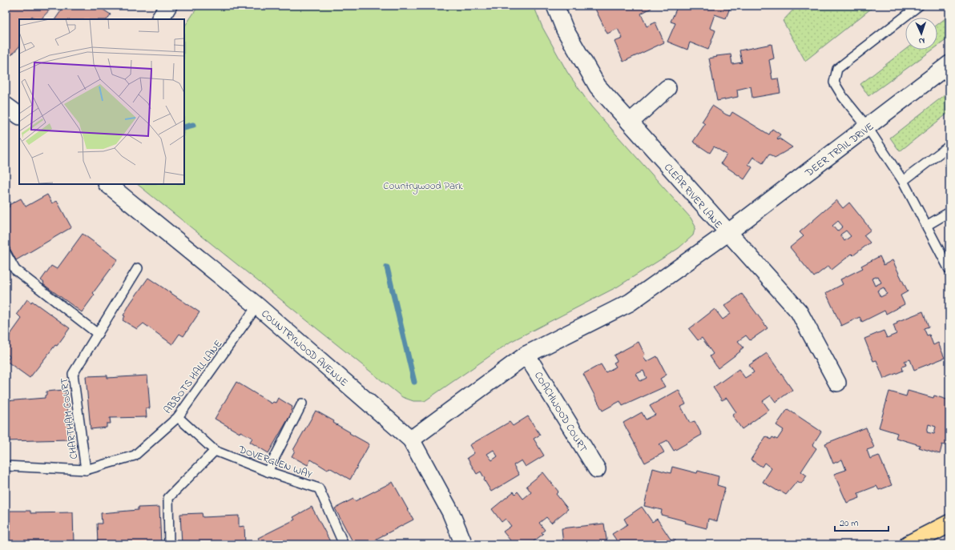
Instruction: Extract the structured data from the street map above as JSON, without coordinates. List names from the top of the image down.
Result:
{
  "streets": {
    "street": [
      "DEER TRAIL DRIVE",
      "CLEAR RIVER LANE",
      "COUNTRYWOOD AVENUE",
      "COACHWOOD COURT"
    ],
    "lane": ["ABBOTS HALL LANE", "CHARTHAM COURT", "DOVERGLEN WAY"]
  },
  "crossings": [
    ["DEER TRAIL DRIVE", "CLEAR RIVER LANE"],
    ["DEER TRAIL DRIVE", "COUNTRYWOOD AVENUE"],
    ["DEER TRAIL DRIVE", "COACHWOOD COURT"],
    ["COUNTRYWOOD AVENUE", "ABBOTS HALL LANE"],
    ["ABBOTS HALL LANE", "CHARTHAM COURT"],
    ["ABBOTS HALL LANE", "DOVERGLEN WAY"]
  ],
  "parks": ["Countrywood Park"],
  "scale_bar": "20 m",
  "north": "bottom"
}
